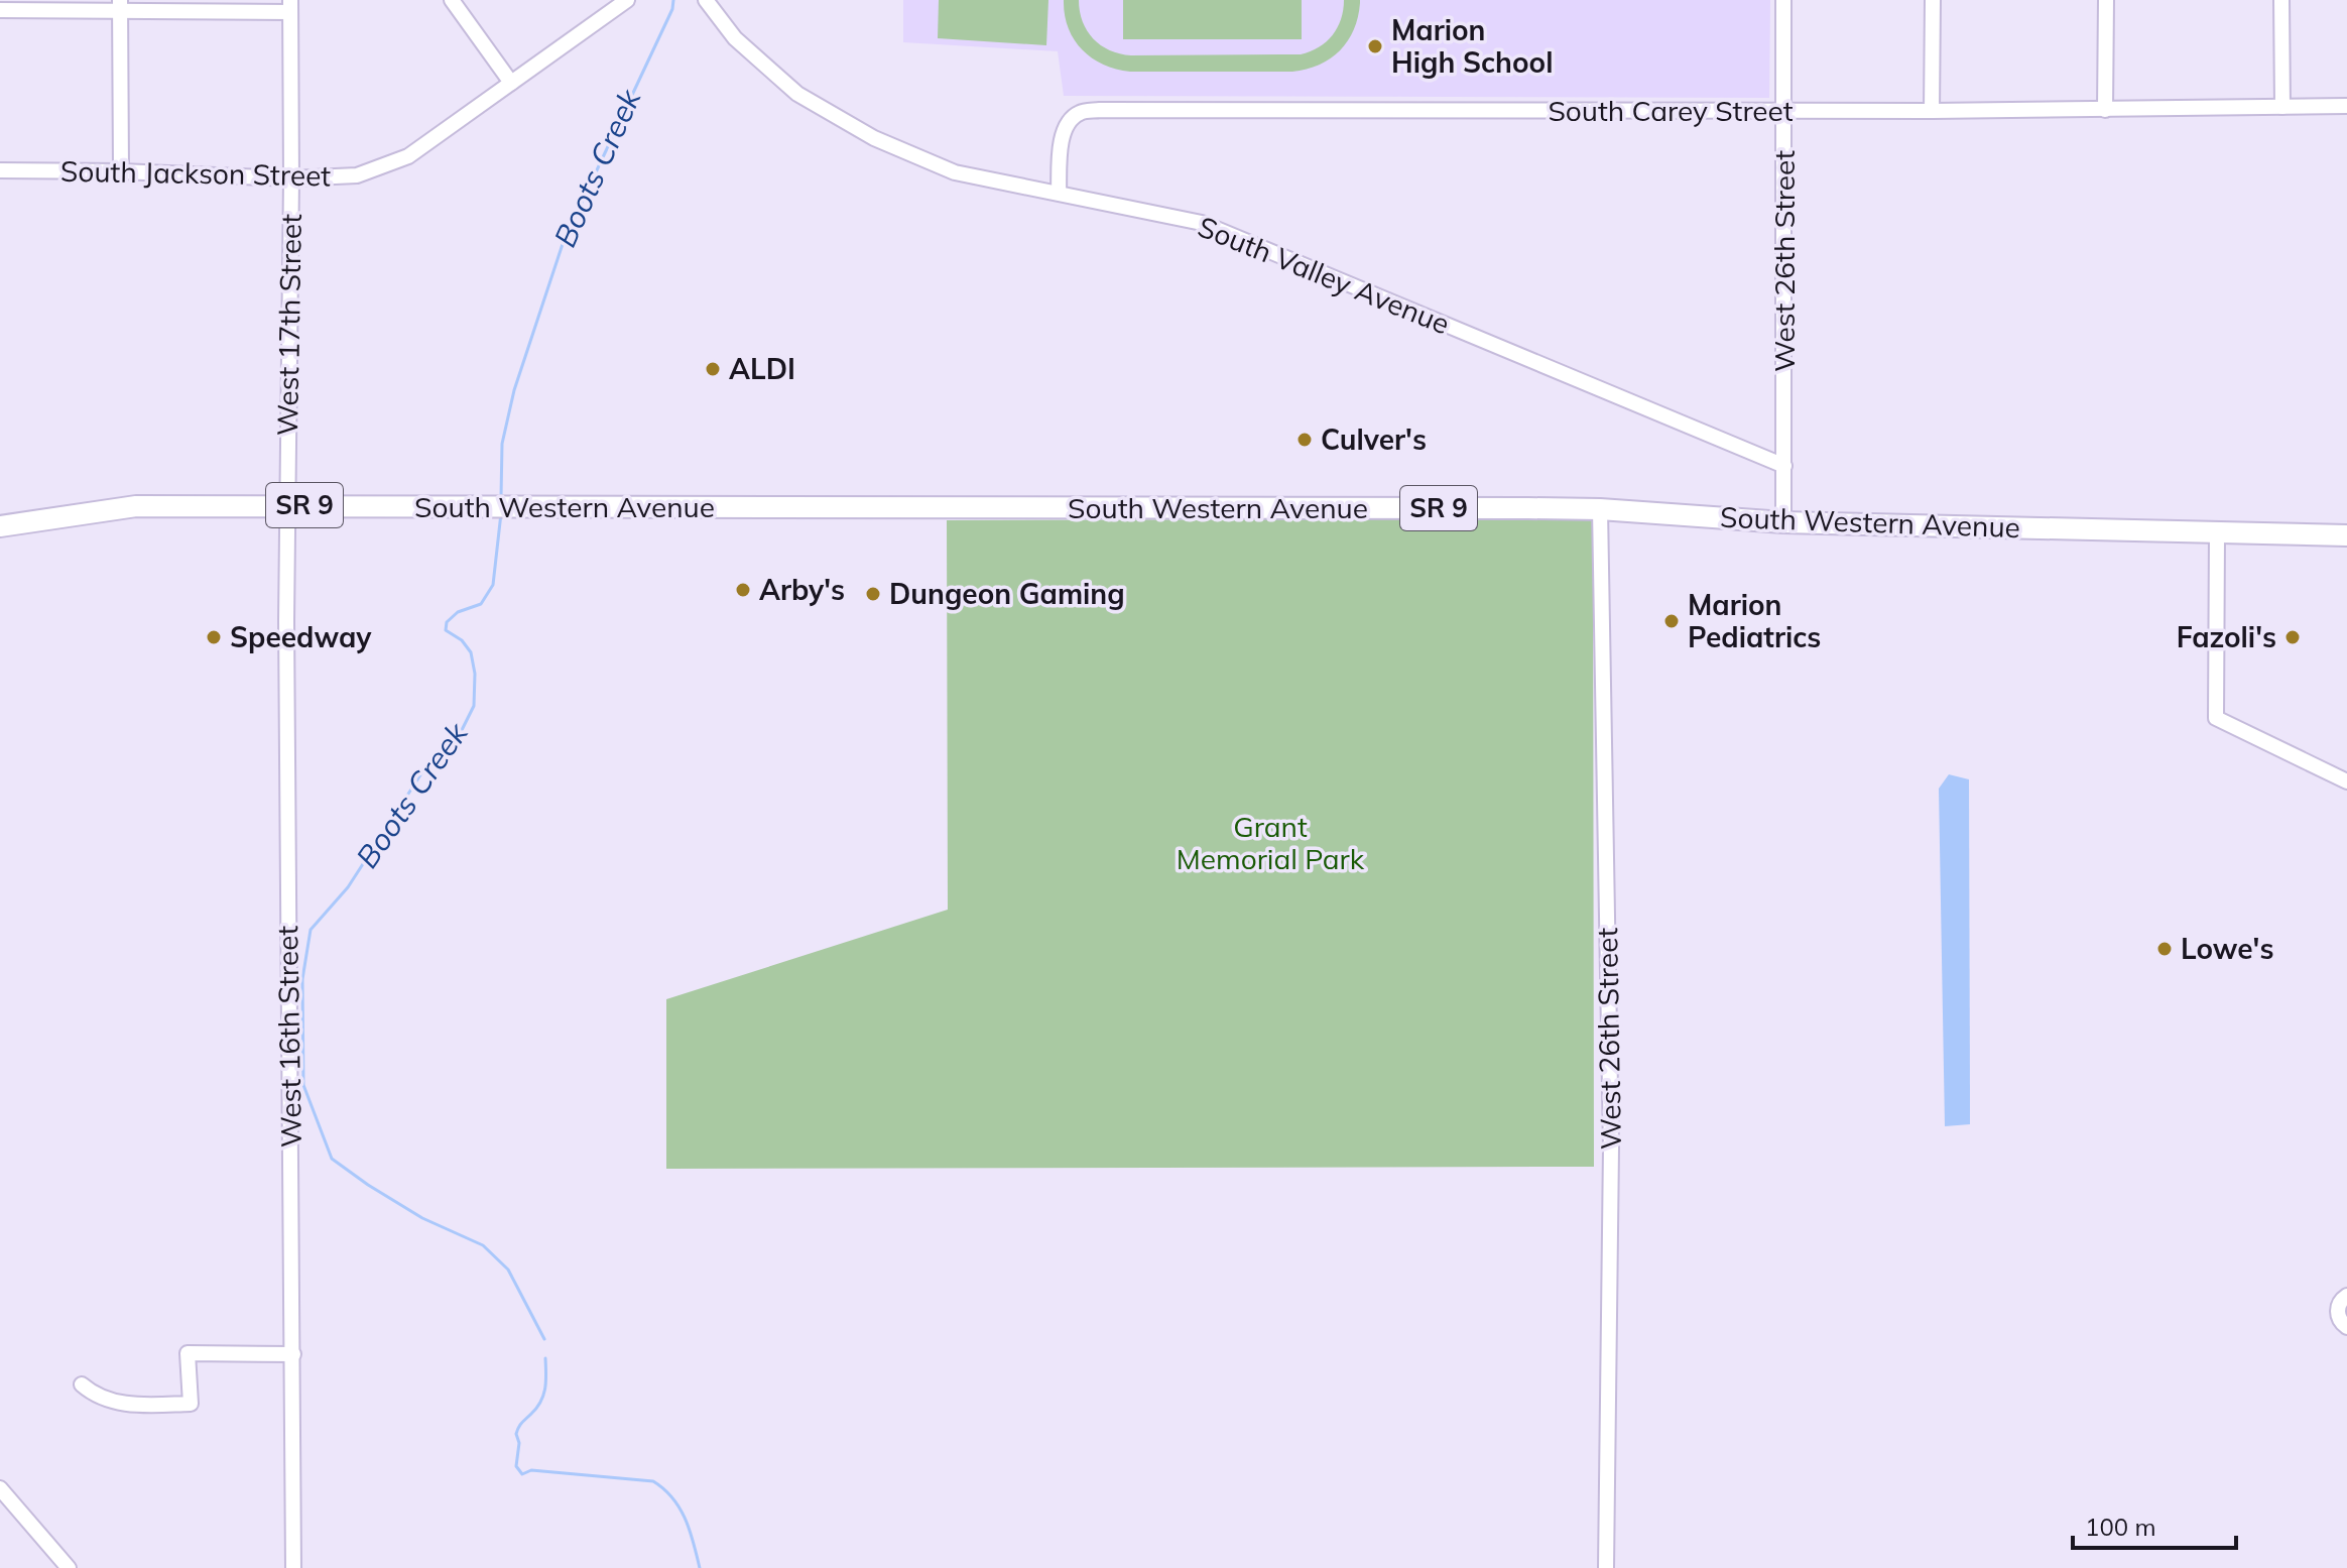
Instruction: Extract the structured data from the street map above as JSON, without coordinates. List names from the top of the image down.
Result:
{
  "streets": {
    "highway": ["SR 9", "South Western Avenue"],
    "street": [
      "South Carey Street",
      "South Jackson Street",
      "West 26th Street",
      "South Valley Avenue",
      "West 17th Street",
      "West 16th Street"
    ]
  },
  "crossings": [
    ["South Carey Street", "West 26th Street"],
    ["South Carey Street", "South Valley Avenue"],
    ["South Jackson Street", "West 17th Street"],
    ["West 26th Street", "South Valley Avenue"],
    ["West 26th Street", "South Western Avenue"],
    ["West 17th Street", "South Western Avenue"],
    ["West 17th Street", "West 16th Street"],
    ["South Western Avenue", "West 16th Street"]
  ],
  "water": ["Boots Creek"],
  "parks": ["Grant Memorial Park"],
  "places": [
    "Marion High School",
    "ALDI",
    "Culver's",
    "Arby's",
    "Dungeon Gaming",
    "Marion Pediatrics",
    "Speedway",
    "Fazoli's",
    "Lowe's"
  ],
  "scale_bar": "100 m"
}
